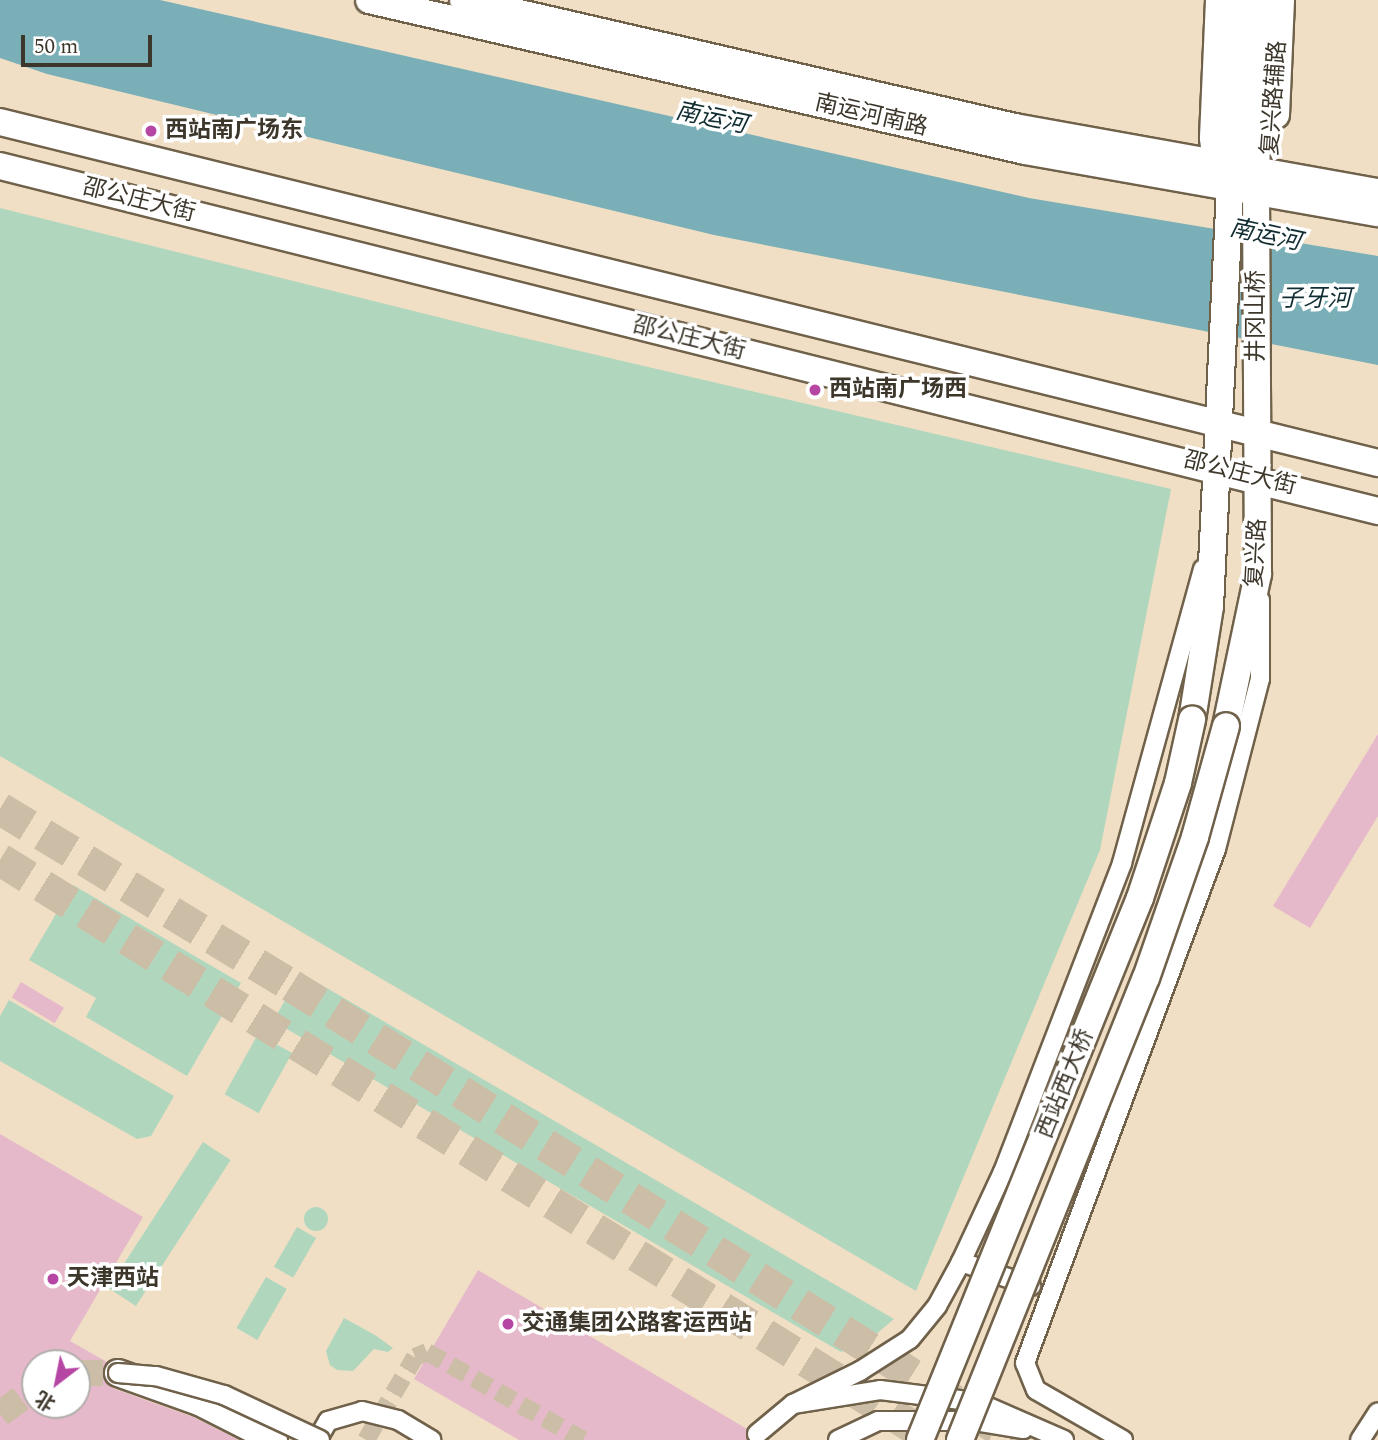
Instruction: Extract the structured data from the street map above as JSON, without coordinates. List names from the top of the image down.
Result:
{
  "streets": {
    "street": [
      "复兴路辅路",
      "南运河南路",
      "邵公庄大街",
      "井冈山桥",
      "复兴路",
      "西站西大桥"
    ]
  },
  "crossings": [
    ["复兴路辅路", "南运河南路"],
    ["复兴路辅路", "井冈山桥"],
    ["南运河南路", "井冈山桥"],
    ["邵公庄大街", "复兴路"],
    ["井冈山桥", "复兴路"],
    ["复兴路", "西站西大桥"]
  ],
  "water": ["南运河", "子牙河"],
  "places": [
    "西站南广场东",
    "西站南广场西",
    "天津西站",
    "交通集团公路客运西站"
  ],
  "scale_bar": "50 m",
  "north": "bottom left"
}
